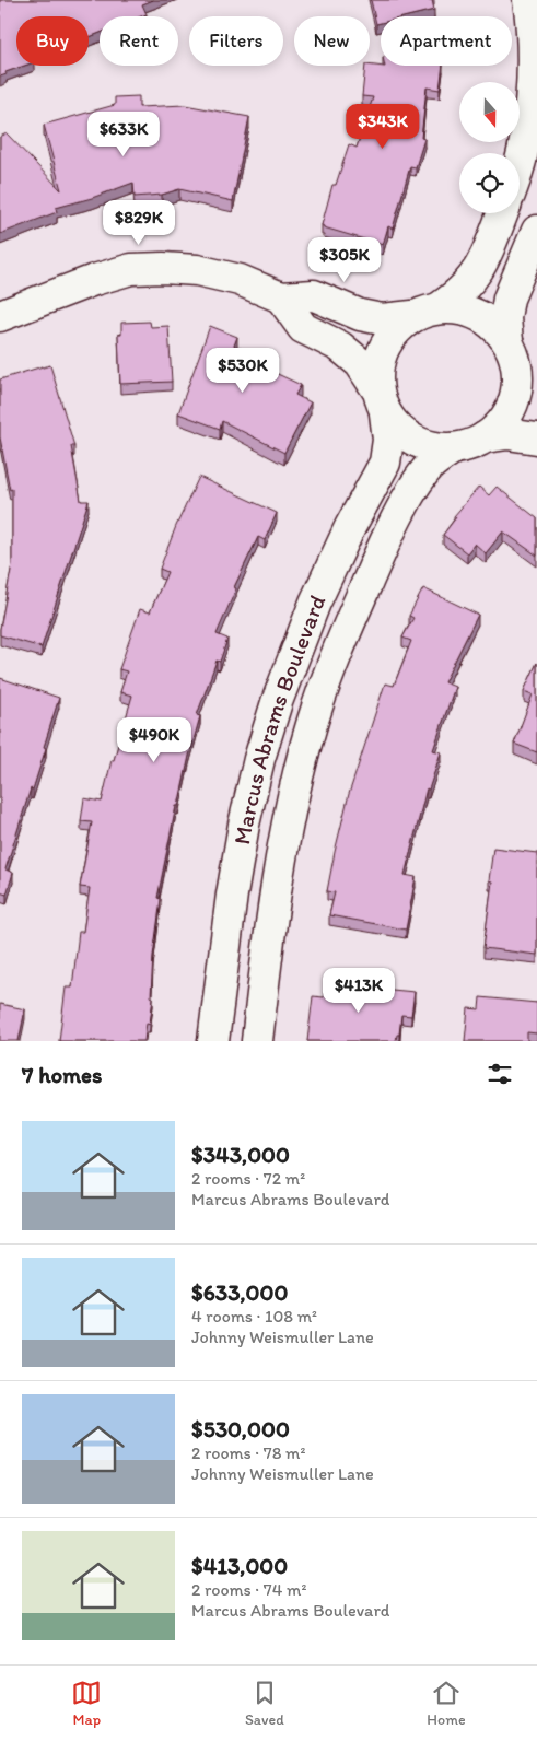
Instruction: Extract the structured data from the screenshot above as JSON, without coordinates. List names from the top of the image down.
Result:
{
  "streets": {
    "street": ["Marcus Abrams Boulevard"]
  },
  "north": "bottom",
  "page": {
    "chip": [
      "Buy",
      "Rent",
      "Filters",
      "New",
      "Apartment"
    ],
    "price": [
      "$343K",
      "$633K",
      "$829K",
      "$305K",
      "$530K",
      "$490K",
      "$413K"
    ],
    "heading": "7 homes",
    "list": [
      {
        "name": "$343,000",
        "note": "2 rooms · 72 m² · Marcus Abrams Boulevard"
      },
      {
        "name": "$633,000",
        "note": "4 rooms · 108 m² · Johnny Weismuller Lane"
      },
      {
        "name": "$530,000",
        "note": "2 rooms · 78 m² · Johnny Weismuller Lane"
      },
      {
        "name": "$413,000",
        "note": "2 rooms · 74 m² · Marcus Abrams Boulevard"
      }
    ],
    "tabs": ["Map", "Saved", "Home"]
  }
}
